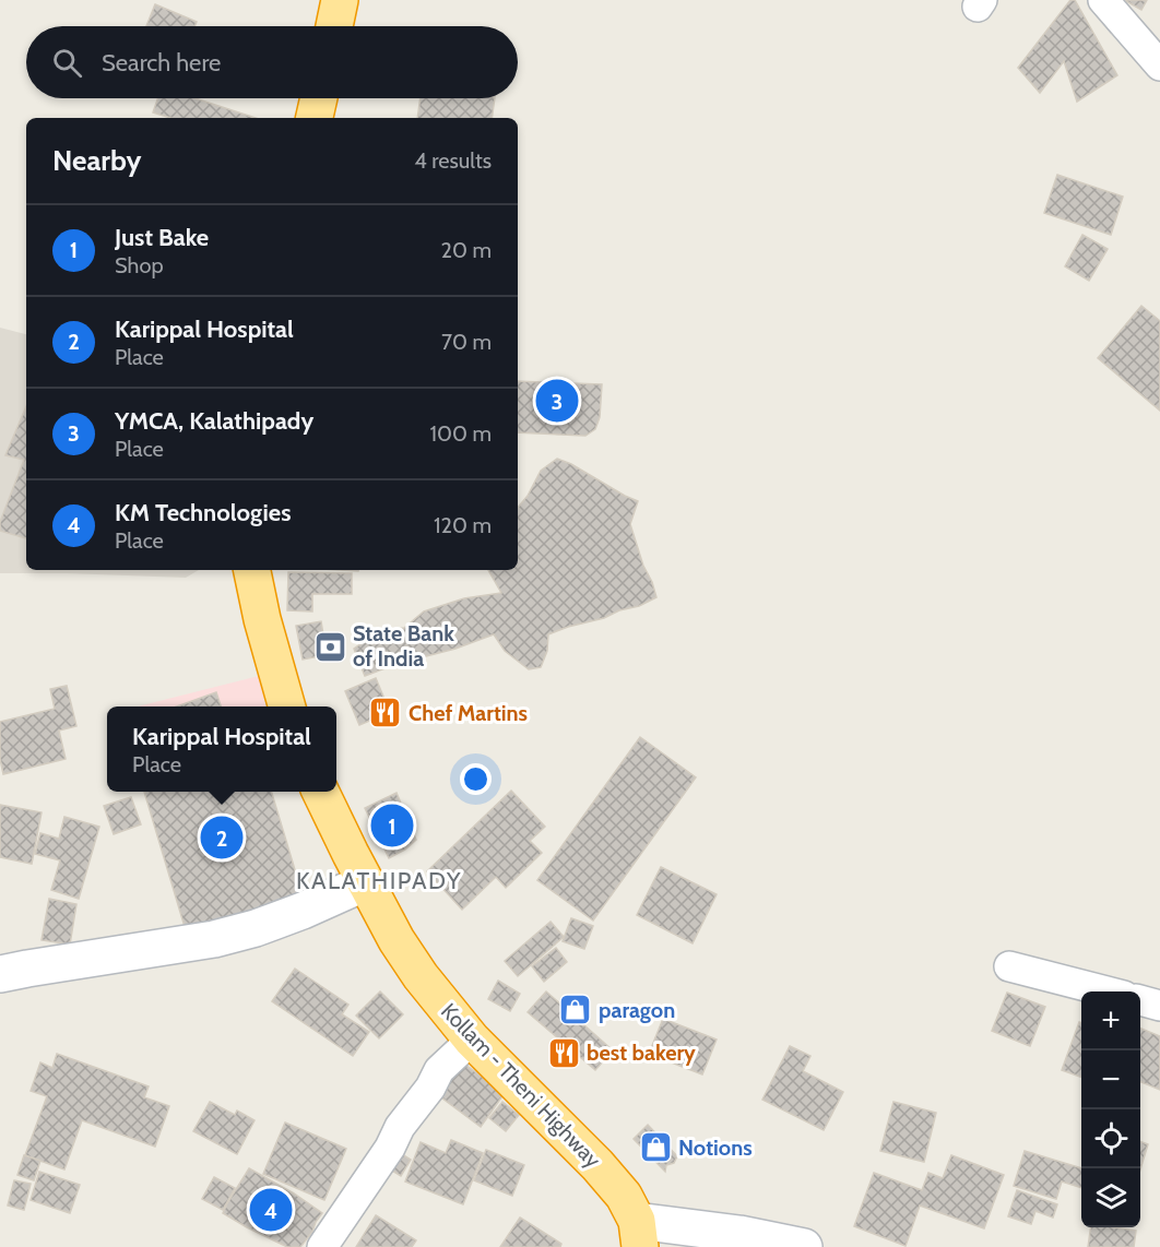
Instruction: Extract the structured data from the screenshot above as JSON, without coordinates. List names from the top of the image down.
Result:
{
  "streets": {
    "highway": ["Kollam - Theni Highway"]
  },
  "districts": ["KALATHIPADY"],
  "places": {
    "bank": ["State Bank of India"],
    "restaurant": ["Chef Martins", "best bakery"],
    "shop": ["paragon", "Notions"]
  },
  "page": {
    "search": "Search here",
    "heading": ["Nearby", "4 results"],
    "list": [
      {
        "mark": "1",
        "name": "Just Bake",
        "note": "Shop",
        "value": "20 m"
      },
      {
        "mark": "2",
        "name": "Karippal Hospital",
        "note": "Place",
        "value": "70 m"
      },
      {
        "mark": "3",
        "name": "YMCA, Kalathipady",
        "note": "Place",
        "value": "100 m"
      },
      {
        "mark": "4",
        "name": "KM Technologies",
        "note": "Place",
        "value": "120 m"
      }
    ],
    "pins": [
      "3",
      "1",
      "2",
      "4"
    ],
    "popup": ["Karippal Hospital", "Place"],
    "map_buttons": ["+", "−"]
  }
}
